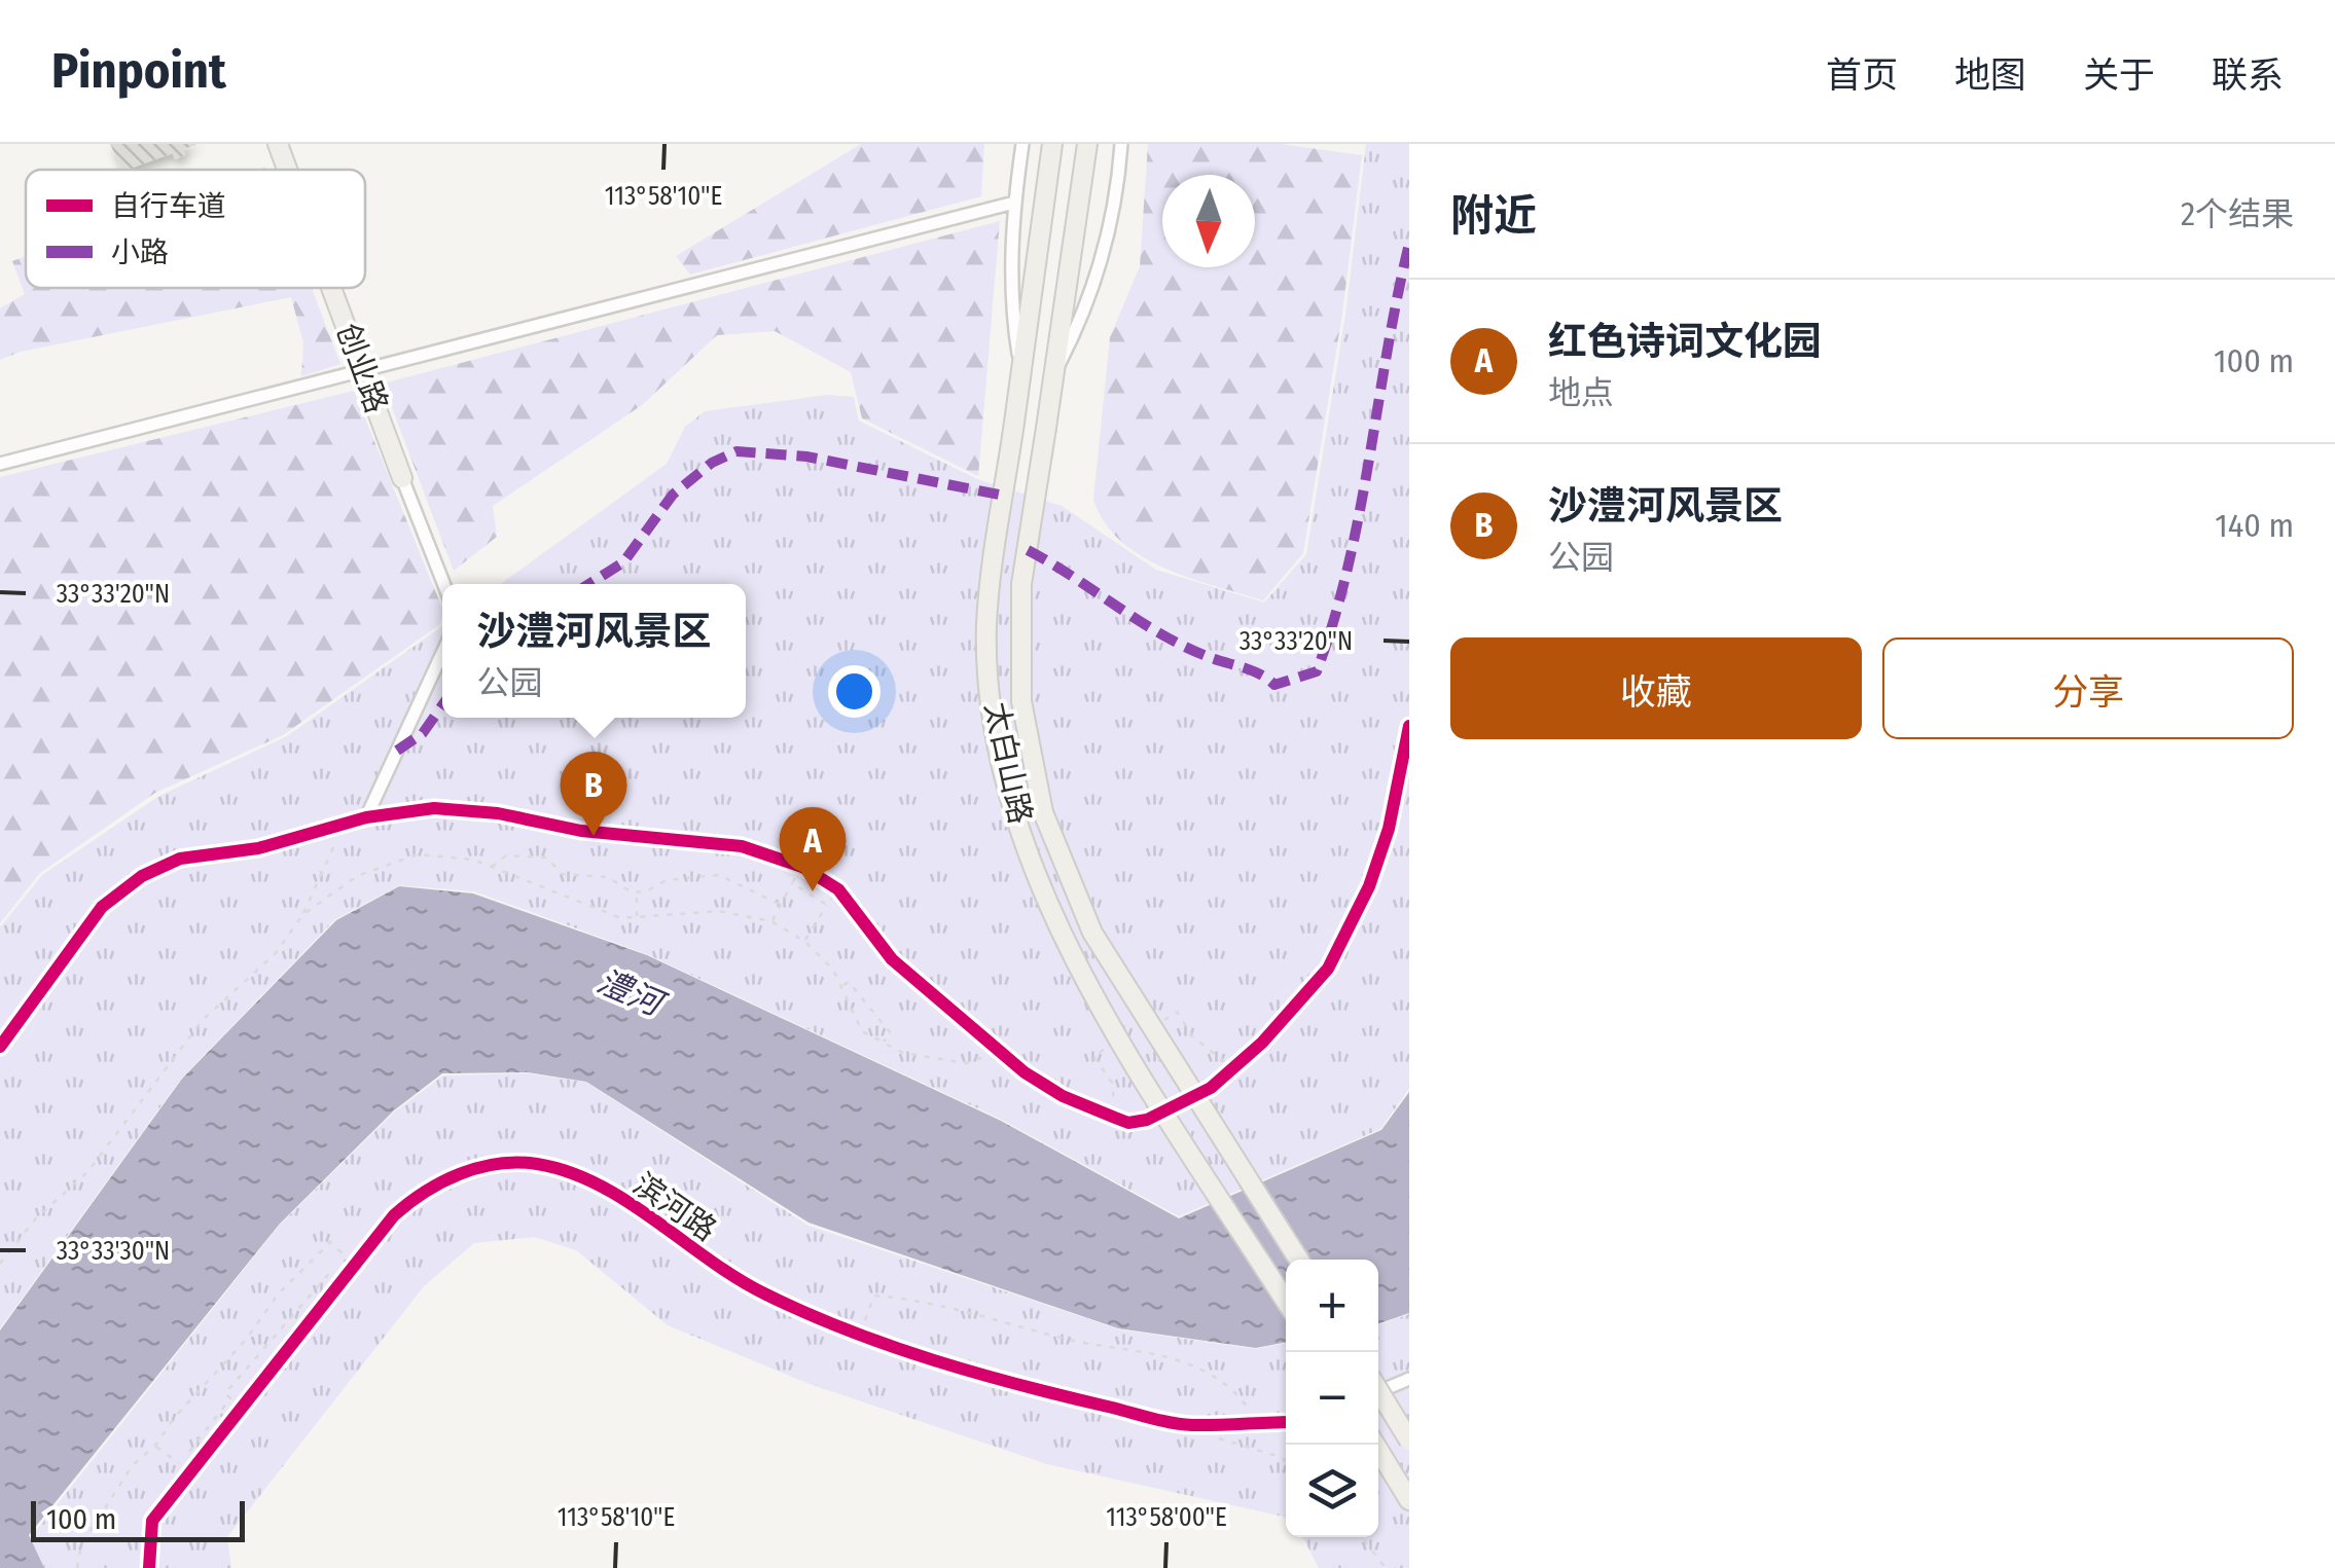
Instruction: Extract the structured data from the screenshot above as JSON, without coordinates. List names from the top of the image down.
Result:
{
  "streets": {
    "main road": ["创业路", "太白山路"],
    "street": ["滨河路"]
  },
  "water": ["澧河"],
  "legend": ["自行车道", "小路"],
  "scale_bar": "100 m",
  "north": "bottom",
  "page": {
    "header": "Pinpoint",
    "nav": [
      "首页",
      "地图",
      "关于",
      "联系"
    ],
    "heading": ["附近", "2个结果"],
    "list": [
      {
        "mark": "A",
        "name": "红色诗词文化园",
        "note": "地点",
        "value": "100 m"
      },
      {
        "mark": "B",
        "name": "沙澧河风景区",
        "note": "公园",
        "value": "140 m"
      }
    ],
    "popup": ["沙澧河风景区", "公园"],
    "buttons": ["收藏", "分享"],
    "pins": ["B", "A"],
    "map_buttons": ["+", "−"],
    "scale": "100 m"
  },
  "coordinates": [
    "113°58'10\"E",
    "33°33'20\"N",
    "33°33'30\"N",
    "113°58'00\"E"
  ]
}
